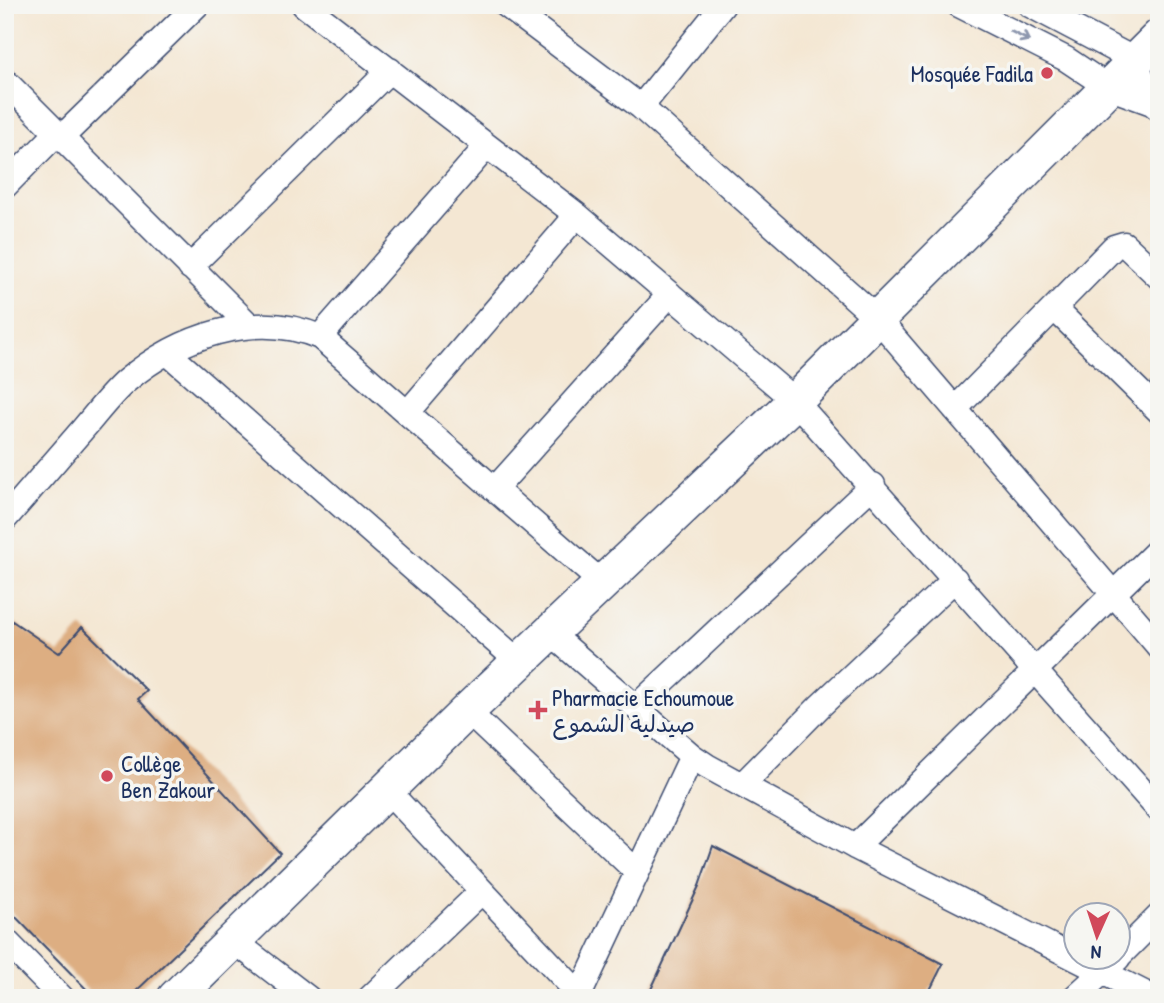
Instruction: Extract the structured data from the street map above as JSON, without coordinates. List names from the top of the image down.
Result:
{
  "places": {
    "other": ["Mosquée Fadila", "Collège Ben Zakour"],
    "health": ["Pharmacie Echoumoue صيدلية الشموع"]
  },
  "north": "bottom"
}
